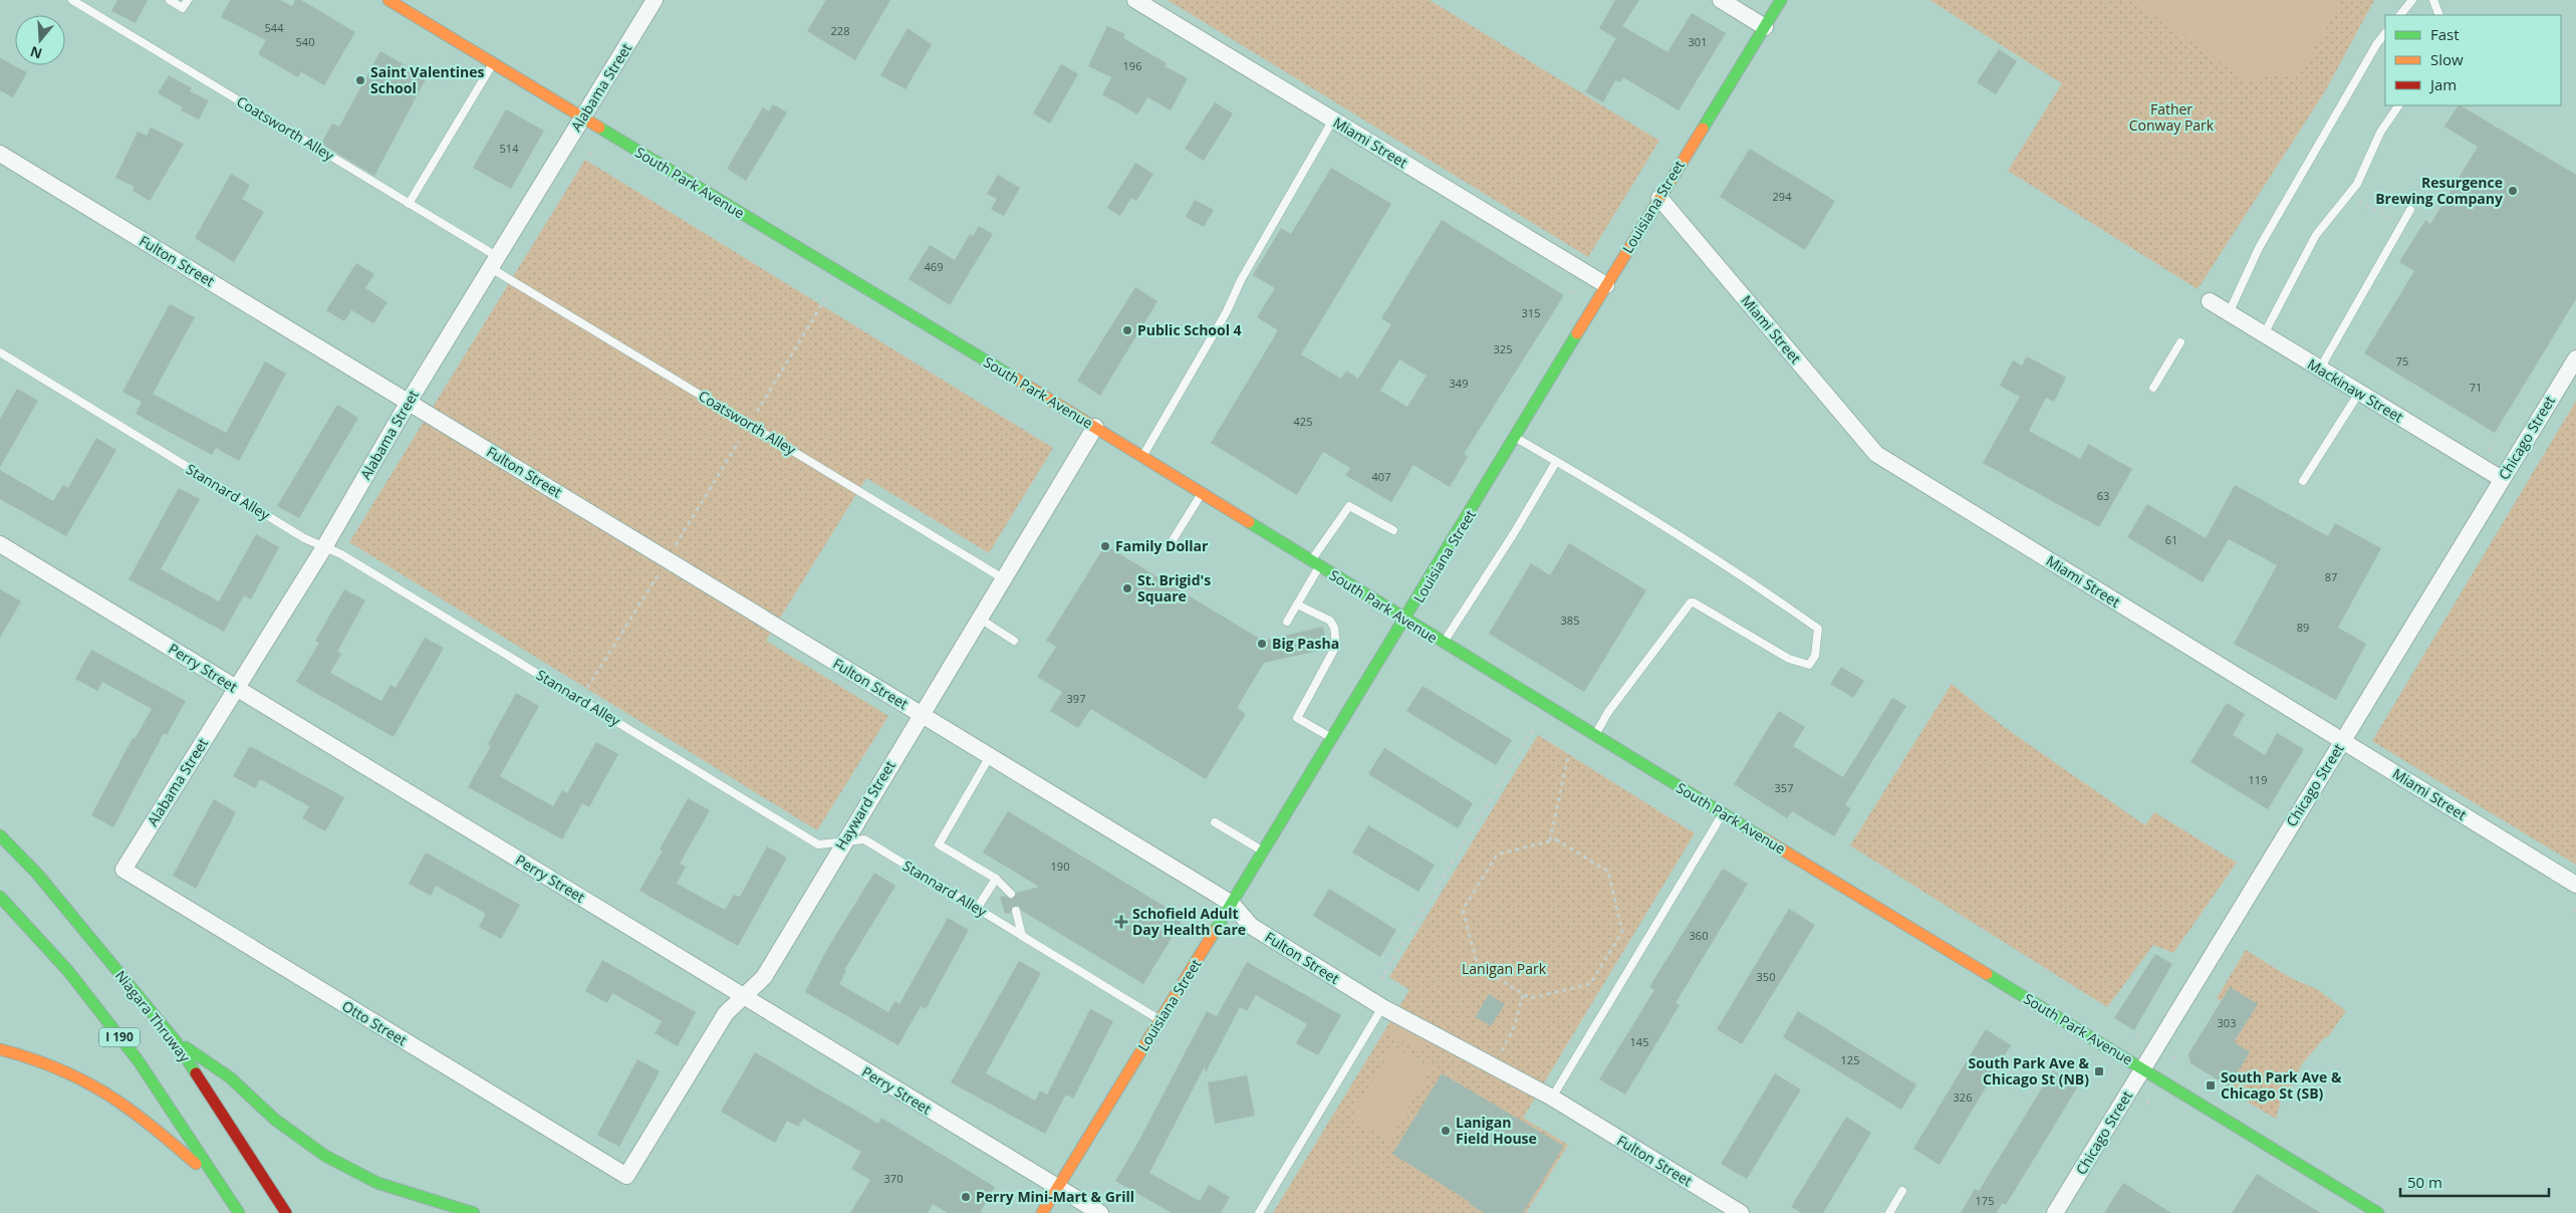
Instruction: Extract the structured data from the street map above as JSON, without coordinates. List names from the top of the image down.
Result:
{
  "streets": {
    "main road": [
      "South Park Avenue",
      "Louisiana Street",
      "Niagara Thruway",
      "I 190"
    ],
    "street": [
      "Alabama Street",
      "Miami Street",
      "Fulton Street",
      "Mackinaw Street",
      "Chicago Street",
      "Perry Street",
      "Hayward Street",
      "Otto Street"
    ],
    "lane": ["Coatsworth Alley", "Stannard Alley"]
  },
  "crossings": [
    ["Alabama Street", "Coatsworth Alley"],
    ["Alabama Street", "South Park Avenue"],
    ["Alabama Street", "Fulton Street"],
    ["Alabama Street", "Stannard Alley"],
    ["Alabama Street", "Perry Street"],
    ["Alabama Street", "Otto Street"],
    ["Coatsworth Alley", "Hayward Street"],
    ["Miami Street", "Louisiana Street"],
    ["Miami Street", "Chicago Street"],
    ["South Park Avenue", "Louisiana Street"],
    ["South Park Avenue", "Chicago Street"],
    ["South Park Avenue", "Hayward Street"],
    ["Louisiana Street", "Fulton Street"],
    ["Louisiana Street", "Stannard Alley"],
    ["Louisiana Street", "Perry Street"],
    ["Fulton Street", "Hayward Street"],
    ["Mackinaw Street", "Chicago Street"],
    ["Stannard Alley", "Hayward Street"],
    ["Perry Street", "Hayward Street"],
    ["Hayward Street", "Otto Street"]
  ],
  "parks": ["Father Conway Park", "Lanigan Park"],
  "places": {
    "other": [
      "Saint Valentines School",
      "Resurgence Brewing Company",
      "Public School 4",
      "Family Dollar",
      "St. Brigid's Square",
      "Big Pasha",
      "Lanigan Field House",
      "Perry Mini-Mart & Grill"
    ],
    "health": ["Schofield Adult Day Health Care"],
    "transit": ["South Park Ave & Chicago St (NB)", "South Park Ave & Chicago St (SB)"]
  },
  "house_numbers": [
    "544",
    "228",
    "540",
    "301",
    "196",
    "514",
    "294",
    "469",
    "315",
    "325",
    "75",
    "349",
    "71",
    "425",
    "407",
    "63",
    "61",
    "87",
    "385",
    "89",
    "397",
    "119",
    "357",
    "190",
    "360",
    "350",
    "303",
    "145",
    "125",
    "326",
    "370",
    "175"
  ],
  "legend": ["Fast", "Slow", "Jam"],
  "scale_bar": "50 m",
  "north": "bottom"
}
